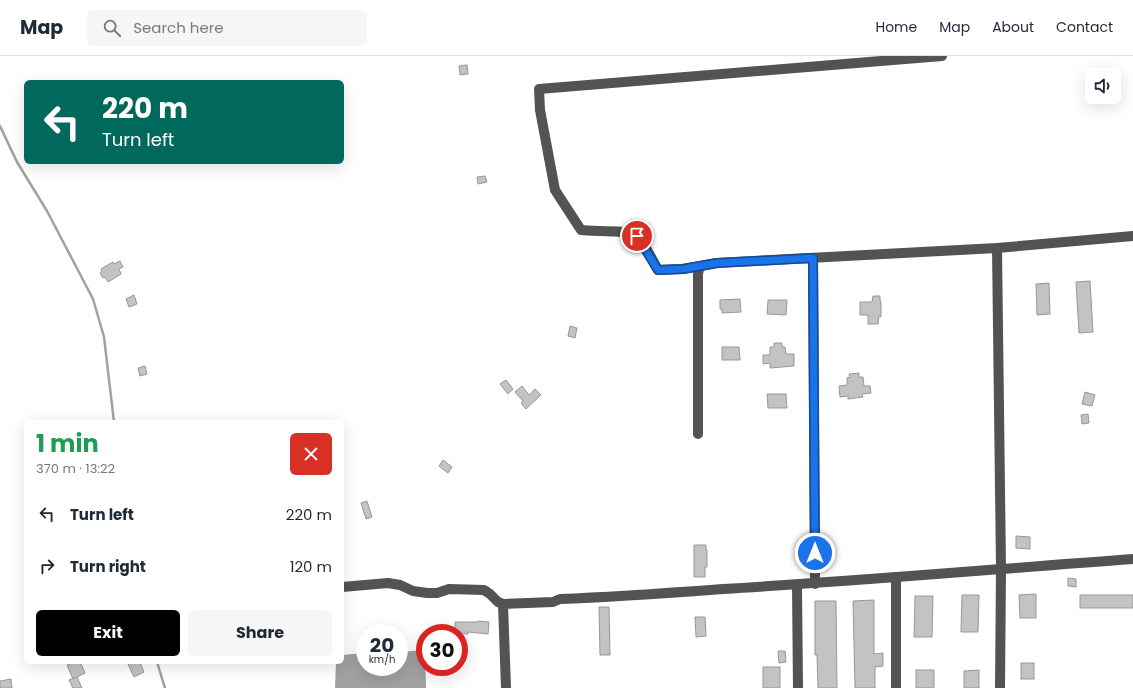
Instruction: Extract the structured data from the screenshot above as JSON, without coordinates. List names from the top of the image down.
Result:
{
  "page": {
    "header": "Map",
    "search": "Search here",
    "nav": [
      "Home",
      "Map",
      "About",
      "Contact"
    ],
    "turn": ["220 m", "Turn left"],
    "heading": ["1 min", "370 m · 13:22"],
    "list": [
      {
        "name": "Turn left",
        "value": "220 m"
      },
      {
        "name": "Turn right",
        "value": "120 m"
      }
    ],
    "buttons": ["Exit", "Share"],
    "speed": "20 km/h",
    "limit": "30"
  }
}
